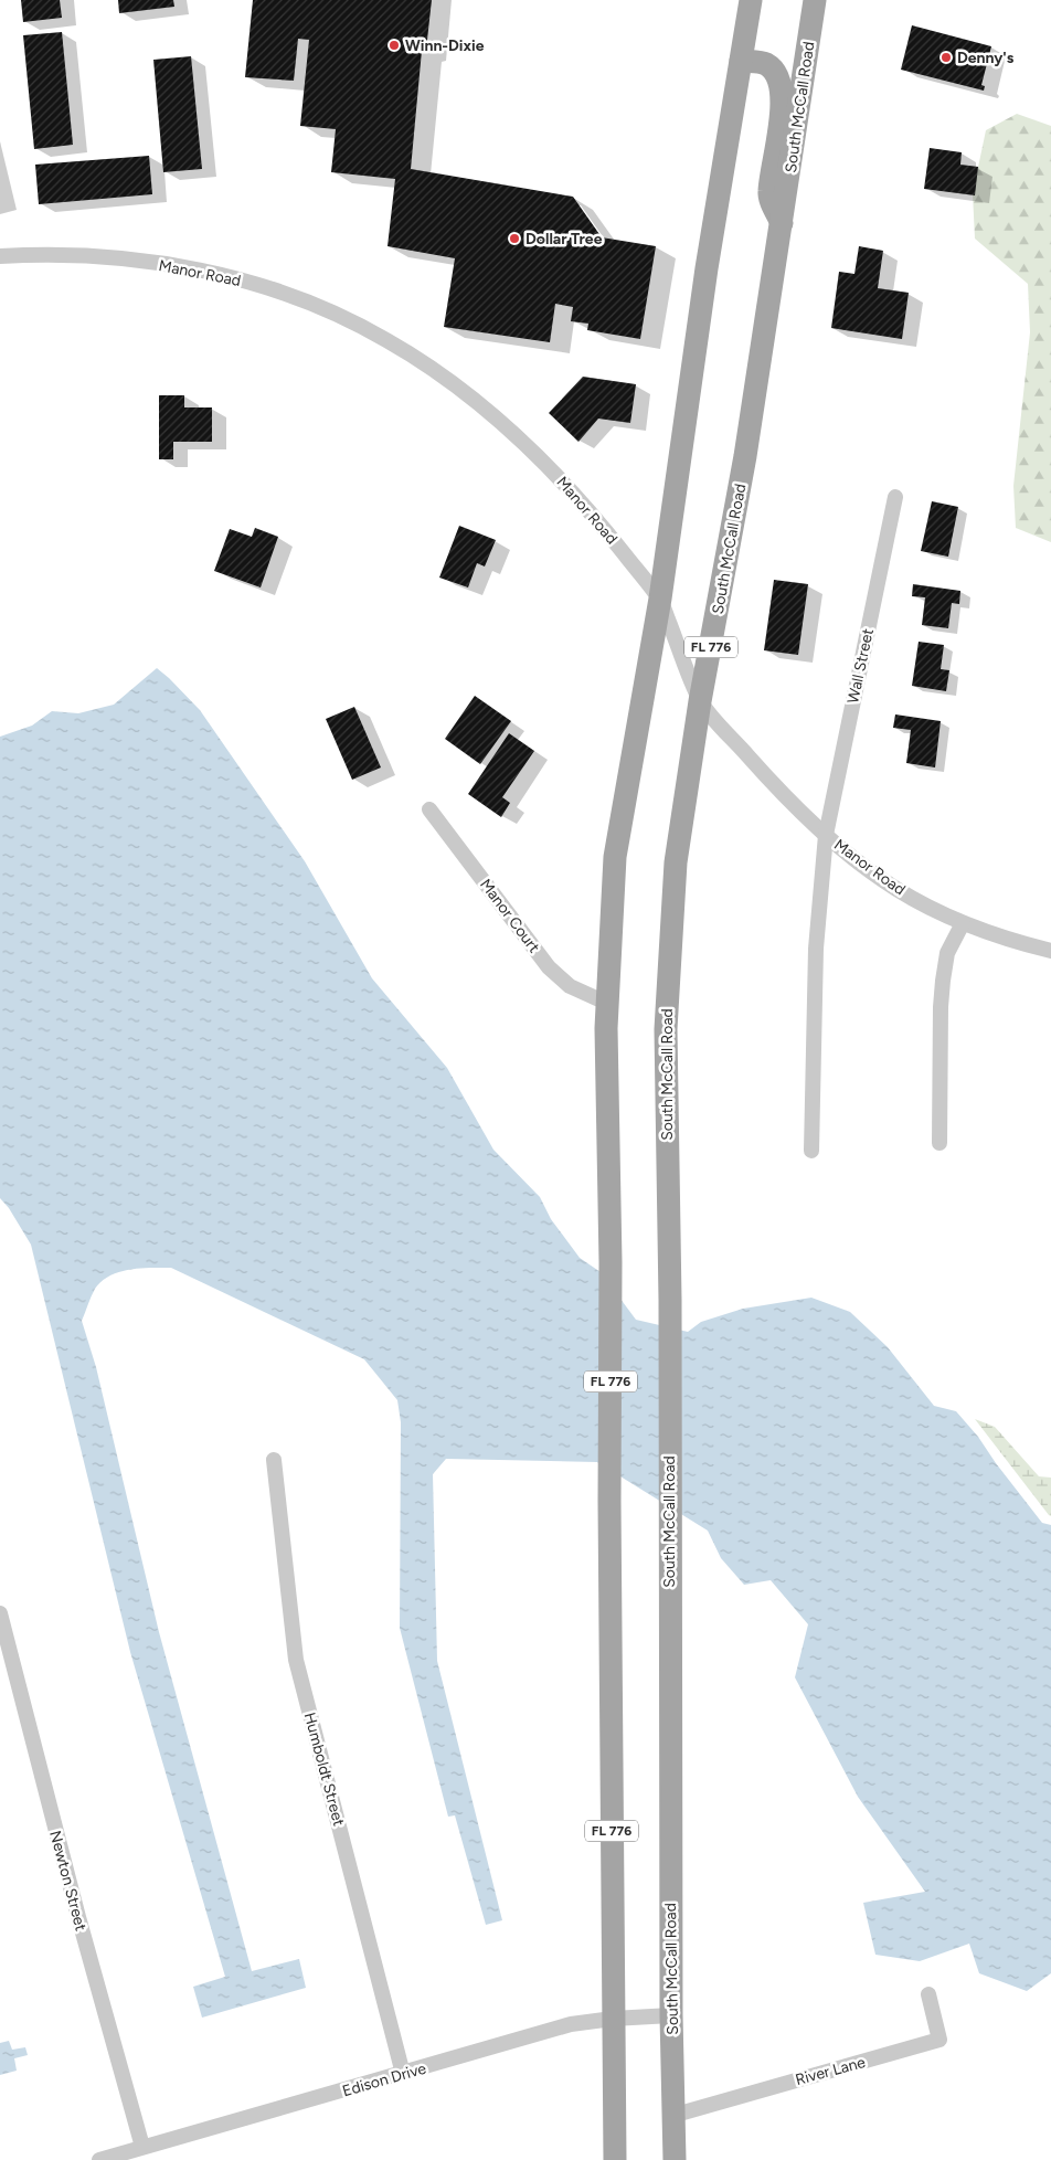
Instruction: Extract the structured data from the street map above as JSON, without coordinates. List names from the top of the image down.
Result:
{
  "streets": {
    "main road": ["South McCall Road", "FL 776"],
    "street": [
      "Manor Road",
      "Wall Street",
      "Manor Court",
      "Humboldt Street",
      "Newton Street",
      "River Lane",
      "Edison Drive"
    ]
  },
  "crossings": [
    ["South McCall Road", "Manor Road"],
    ["South McCall Road", "River Lane"],
    ["South McCall Road", "Edison Drive"],
    ["Manor Road", "FL 776"],
    ["Manor Road", "Wall Street"],
    ["FL 776", "Manor Court"],
    ["FL 776", "Edison Drive"],
    ["Humboldt Street", "Edison Drive"],
    ["Newton Street", "Edison Drive"]
  ],
  "places": ["Winn-Dixie", "Denny's", "Dollar Tree"]
}
